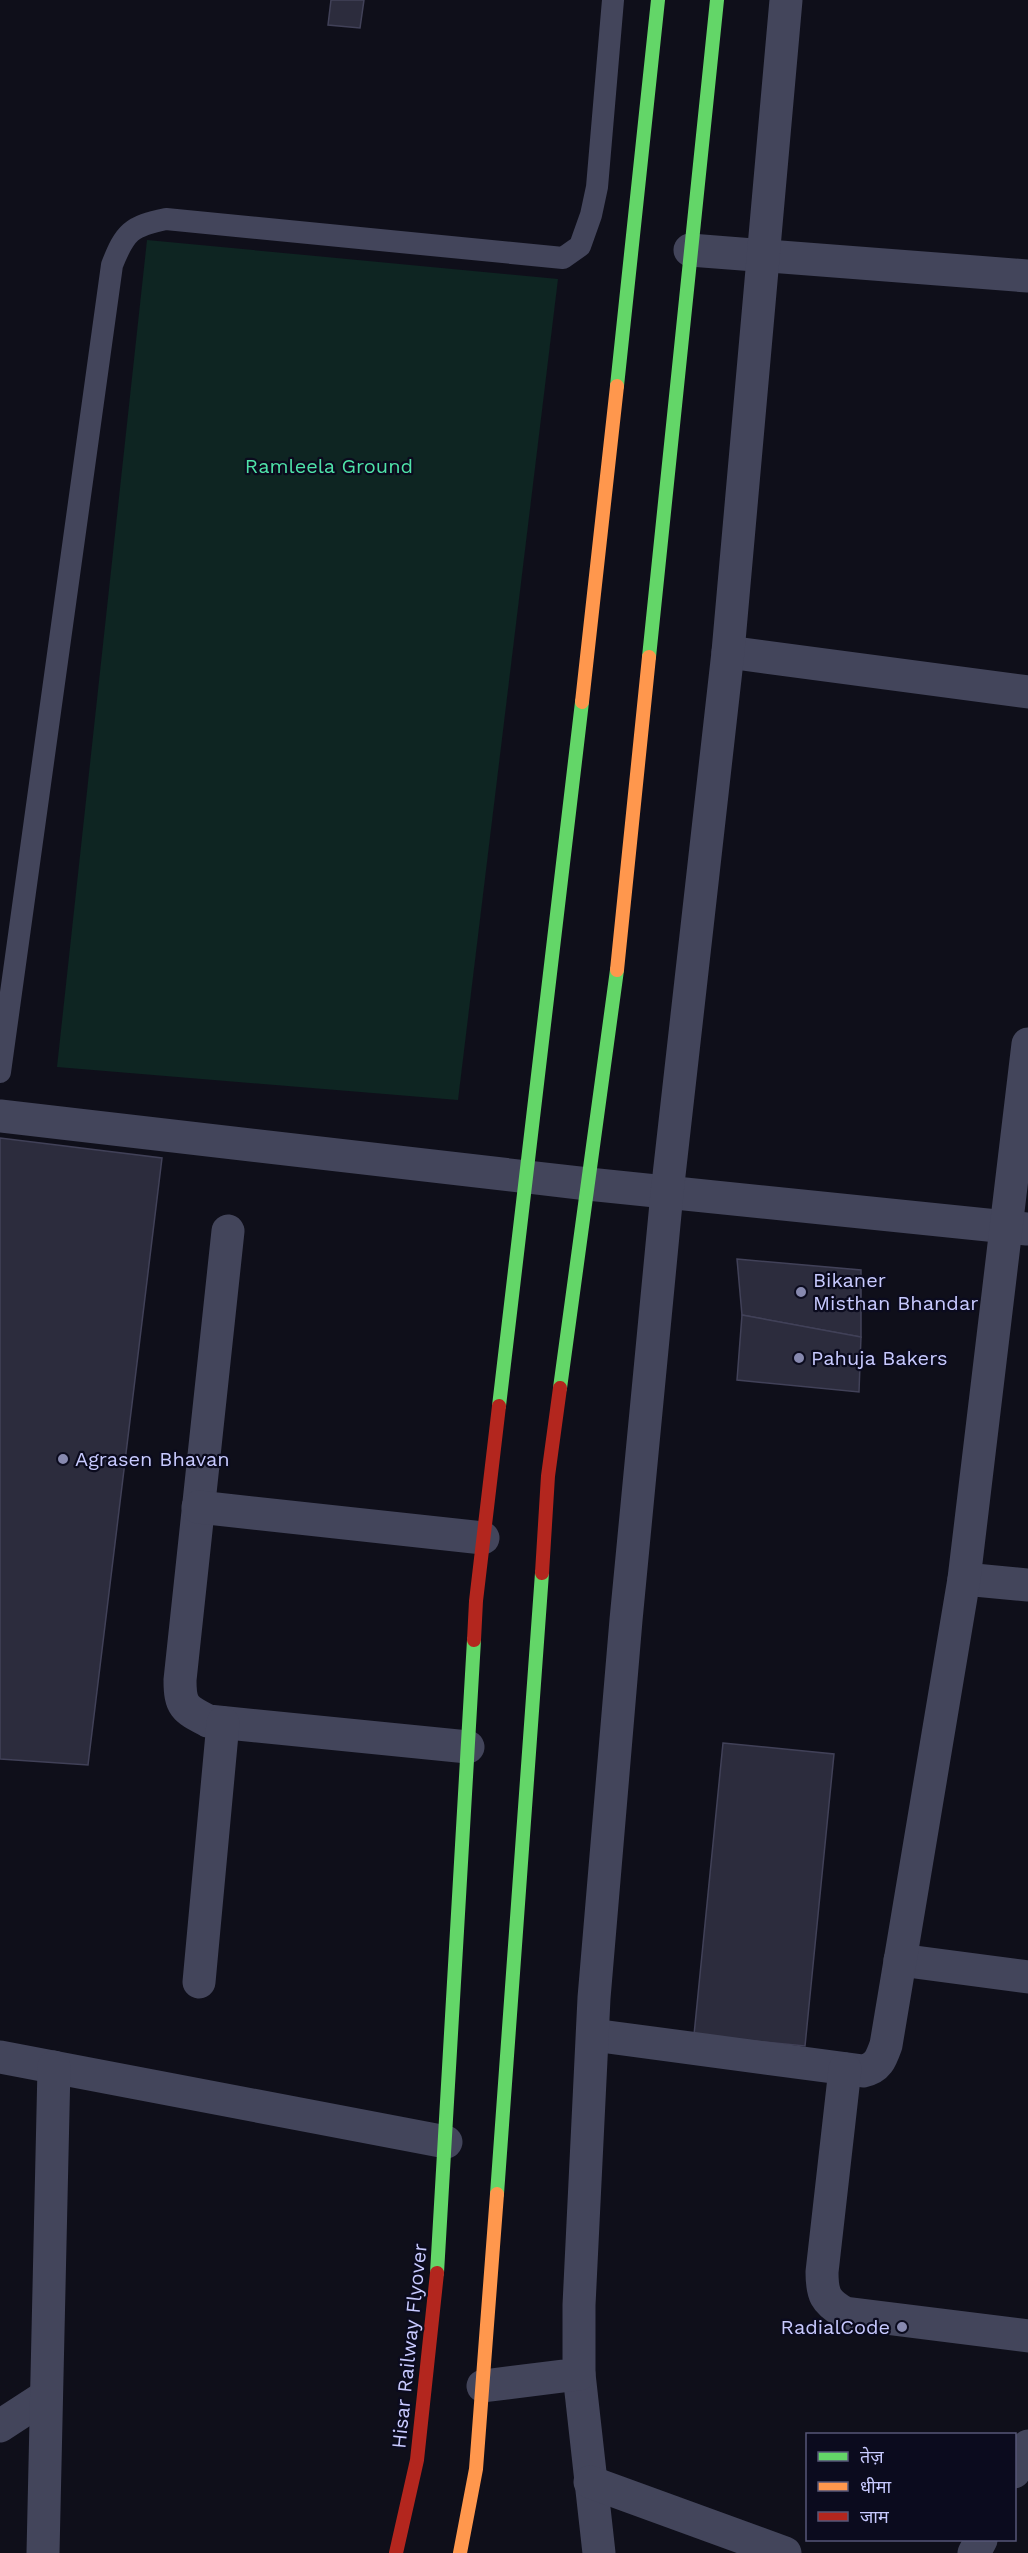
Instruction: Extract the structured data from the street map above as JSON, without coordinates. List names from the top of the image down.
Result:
{
  "streets": {
    "main road": ["Hisar Railway Flyover"]
  },
  "parks": ["Ramleela Ground"],
  "places": [
    "Bikaner Misthan Bhandar",
    "Pahuja Bakers",
    "Agrasen Bhavan",
    "RadialCode"
  ],
  "legend": ["तेज़", "धीमा", "जाम"]
}
